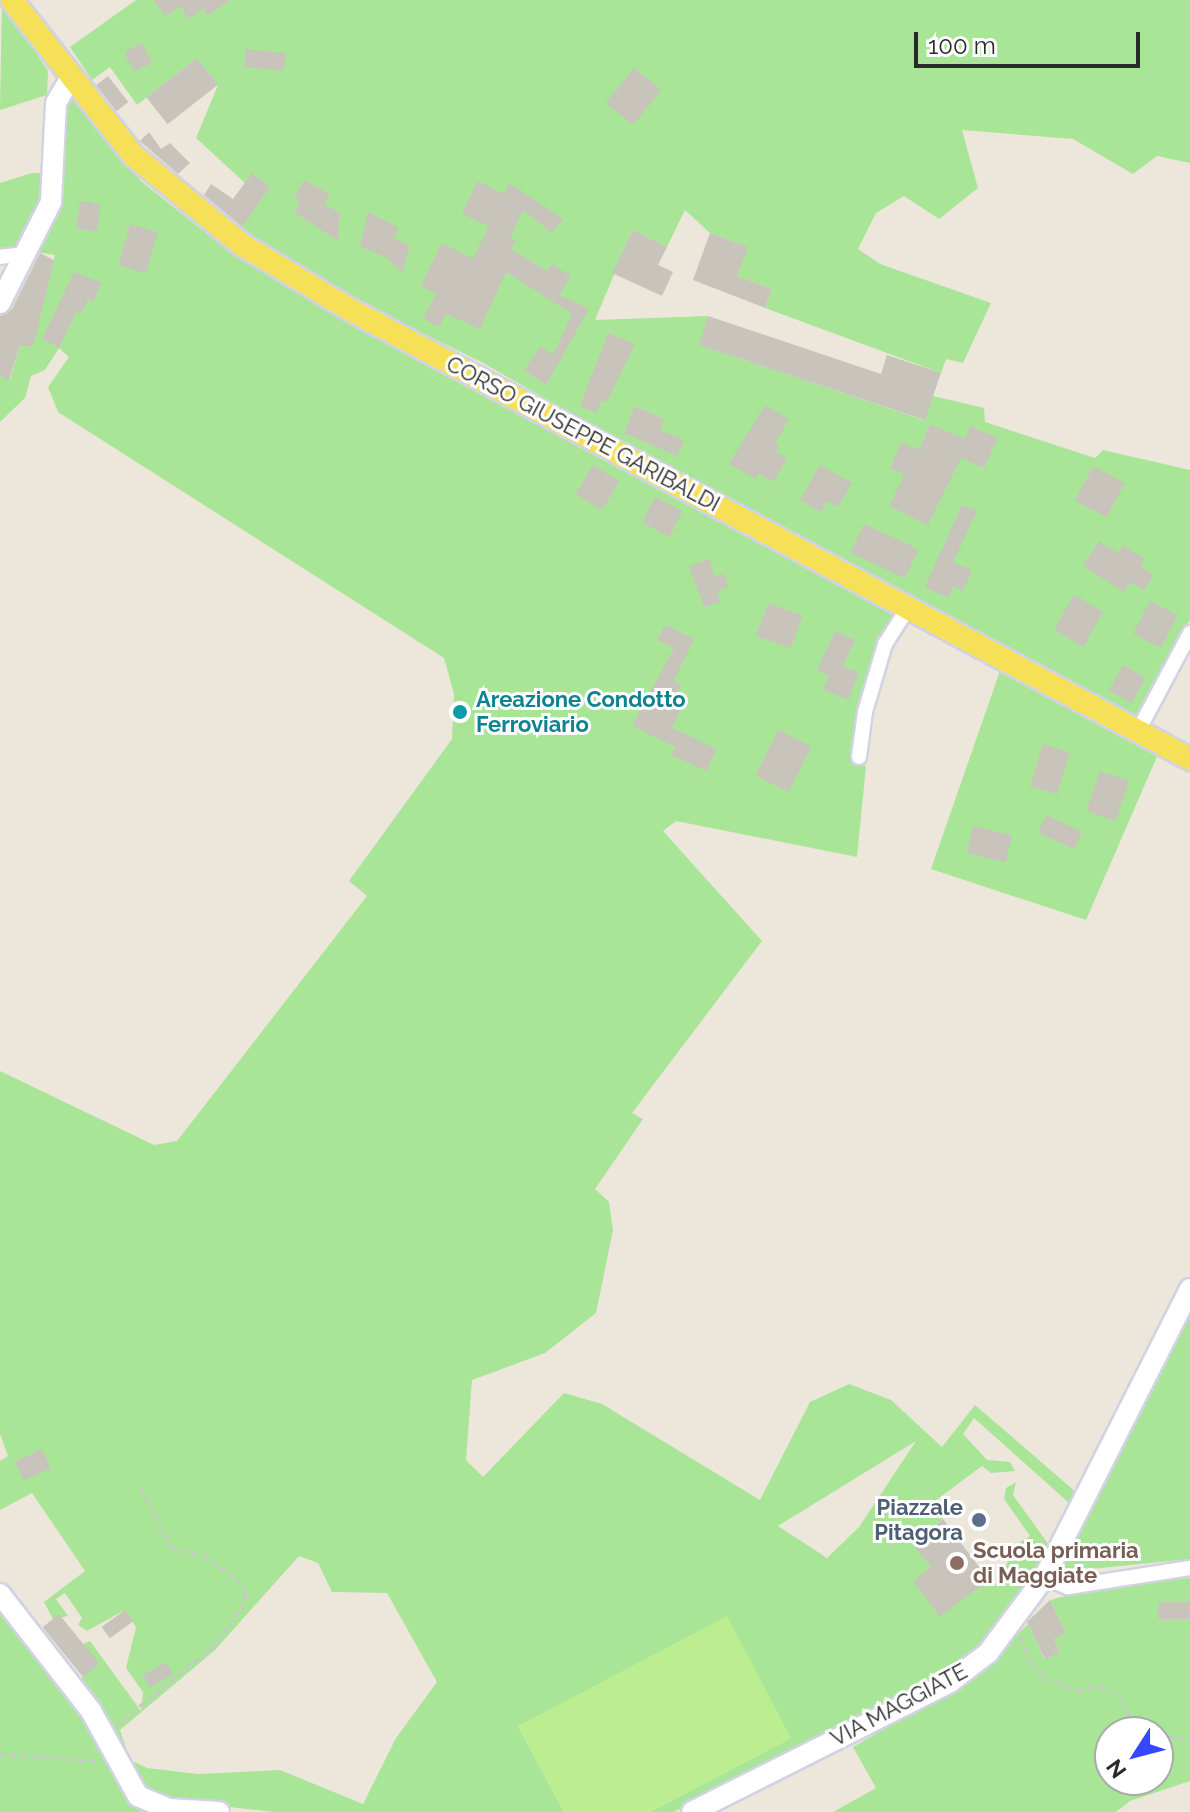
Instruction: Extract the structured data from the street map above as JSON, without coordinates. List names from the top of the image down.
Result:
{
  "streets": {
    "main road": ["CORSO GIUSEPPE GARIBALDI"],
    "street": ["VIA MAGGIATE"]
  },
  "places": ["Areazione Condotto Ferroviario", "Piazzale Pitagora", "Scuola primaria di Maggiate"],
  "scale_bar": "100 m",
  "north": "bottom left"
}
